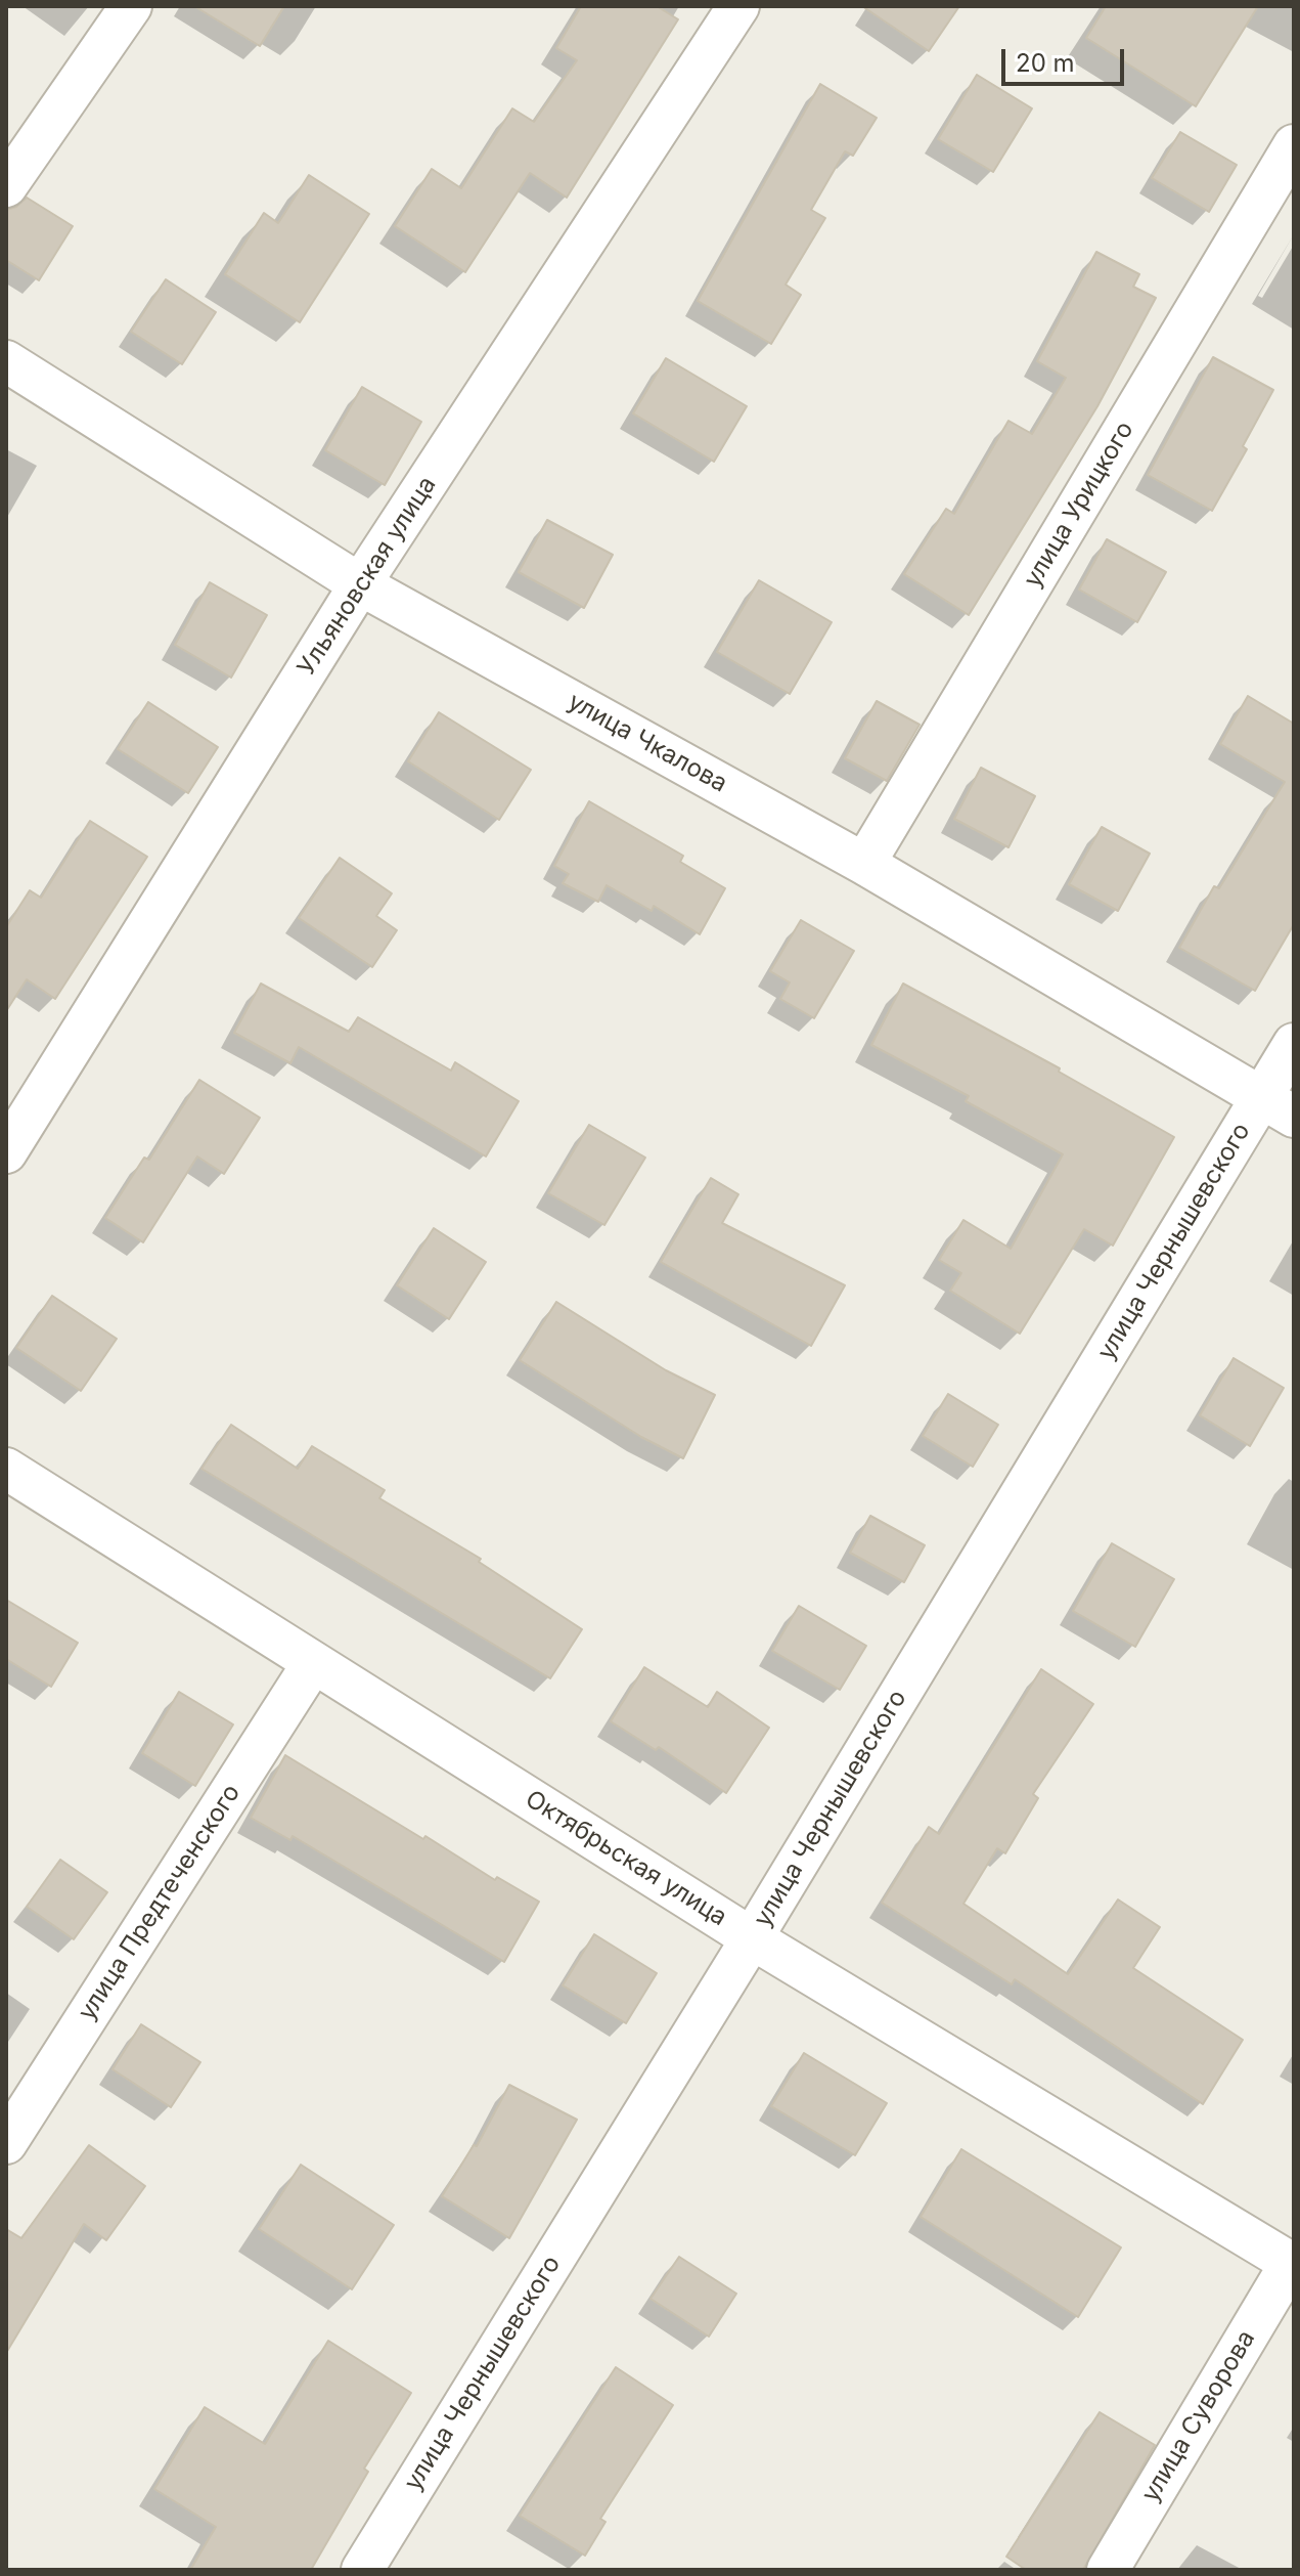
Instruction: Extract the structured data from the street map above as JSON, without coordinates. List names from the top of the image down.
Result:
{
  "streets": {
    "street": [
      "улица Урицкого",
      "Ульяновская улица",
      "улица Чкалова",
      "улица Чернышевского",
      "Октябрьская улица",
      "улица Предтеченского",
      "улица Суворова"
    ]
  },
  "crossings": [
    ["улица Урицкого", "улица Чкалова"],
    ["Ульяновская улица", "улица Чкалова"],
    ["улица Чкалова", "улица Чернышевского"],
    ["улица Чернышевского", "Октябрьская улица"],
    ["Октябрьская улица", "улица Предтеченского"],
    ["Октябрьская улица", "улица Суворова"]
  ],
  "scale_bar": "20 m"
}
